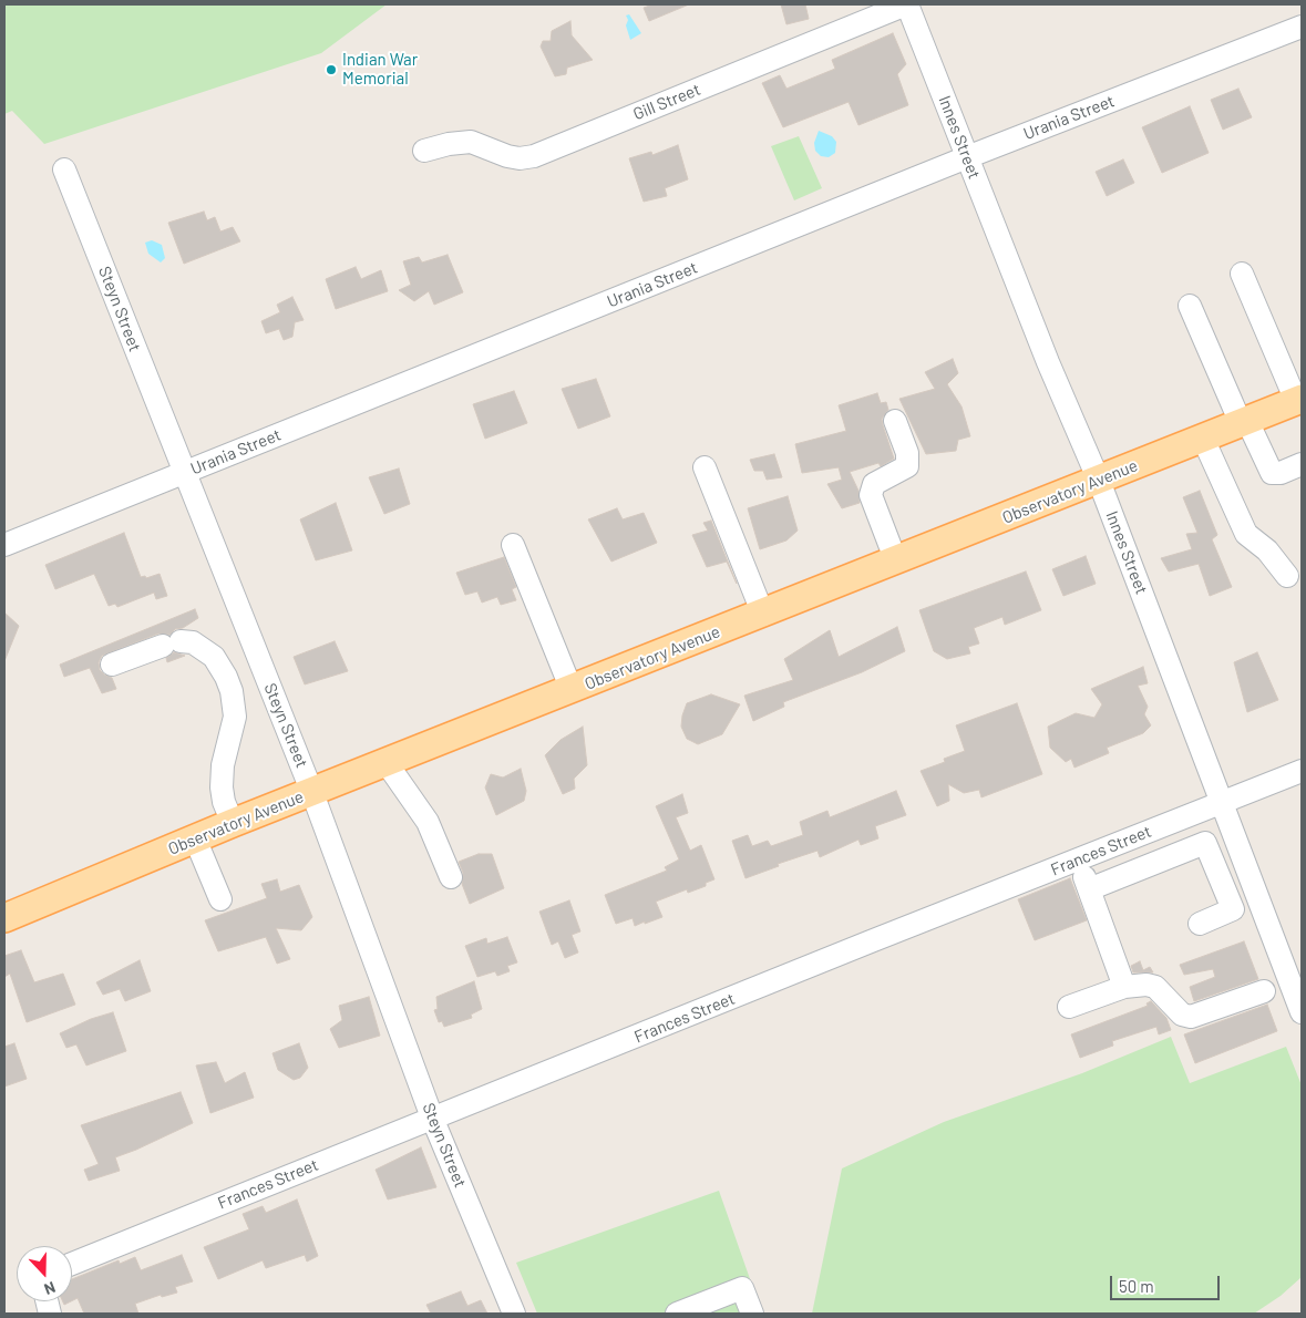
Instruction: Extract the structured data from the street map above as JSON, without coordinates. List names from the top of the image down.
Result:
{
  "streets": {
    "main road": ["Observatory Avenue"],
    "street": [
      "Gill Street",
      "Urania Street",
      "Innes Street",
      "Steyn Street",
      "Frances Street"
    ]
  },
  "crossings": [
    ["Gill Street", "Innes Street"],
    ["Urania Street", "Innes Street"],
    ["Urania Street", "Steyn Street"],
    ["Innes Street", "Observatory Avenue"],
    ["Innes Street", "Frances Street"],
    ["Steyn Street", "Observatory Avenue"],
    ["Steyn Street", "Frances Street"]
  ],
  "places": ["Indian War Memorial"],
  "scale_bar": "50 m",
  "north": "bottom"
}
